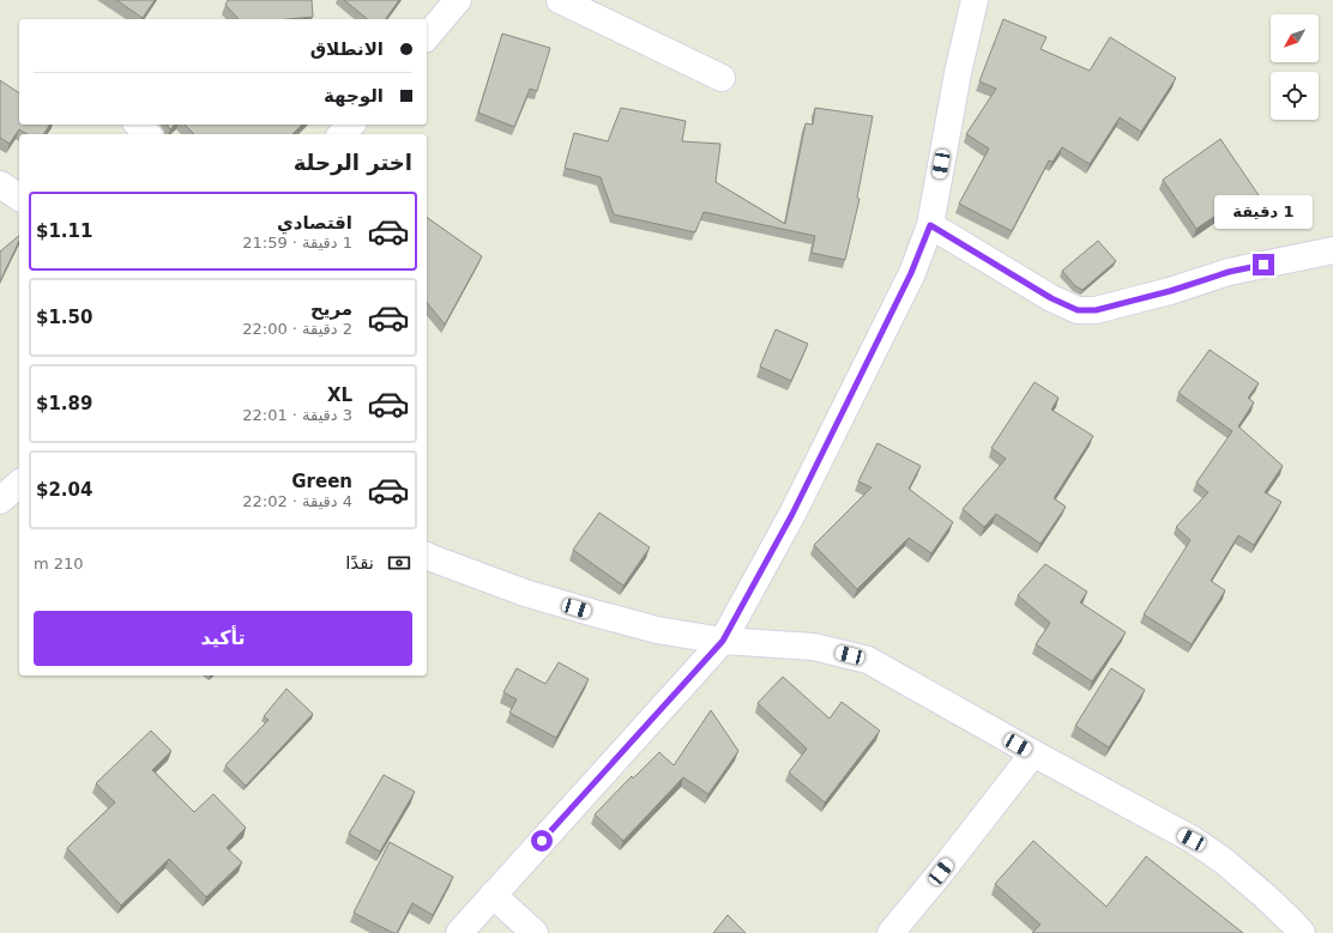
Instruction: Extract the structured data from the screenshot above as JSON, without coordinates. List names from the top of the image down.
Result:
{
  "north": "bottom left",
  "page": {
    "banner": ["الانطلاق", "الوجهة"],
    "heading": "اختر الرحلة",
    "list": [
      {
        "name": "اقتصادي",
        "note": "1 دقيقة · 21:59",
        "value": "$1.11"
      },
      {
        "name": "مريح",
        "note": "2 دقيقة · 22:00",
        "value": "$1.50"
      },
      {
        "name": "XL",
        "note": "3 دقيقة · 22:01",
        "value": "$1.89"
      },
      {
        "name": "Green",
        "note": "4 دقيقة · 22:02",
        "value": "$2.04"
      }
    ],
    "bubble": "1 دقيقة",
    "pay": ["نقدًا", "210 m"],
    "buttons": "تأكيد"
  }
}
